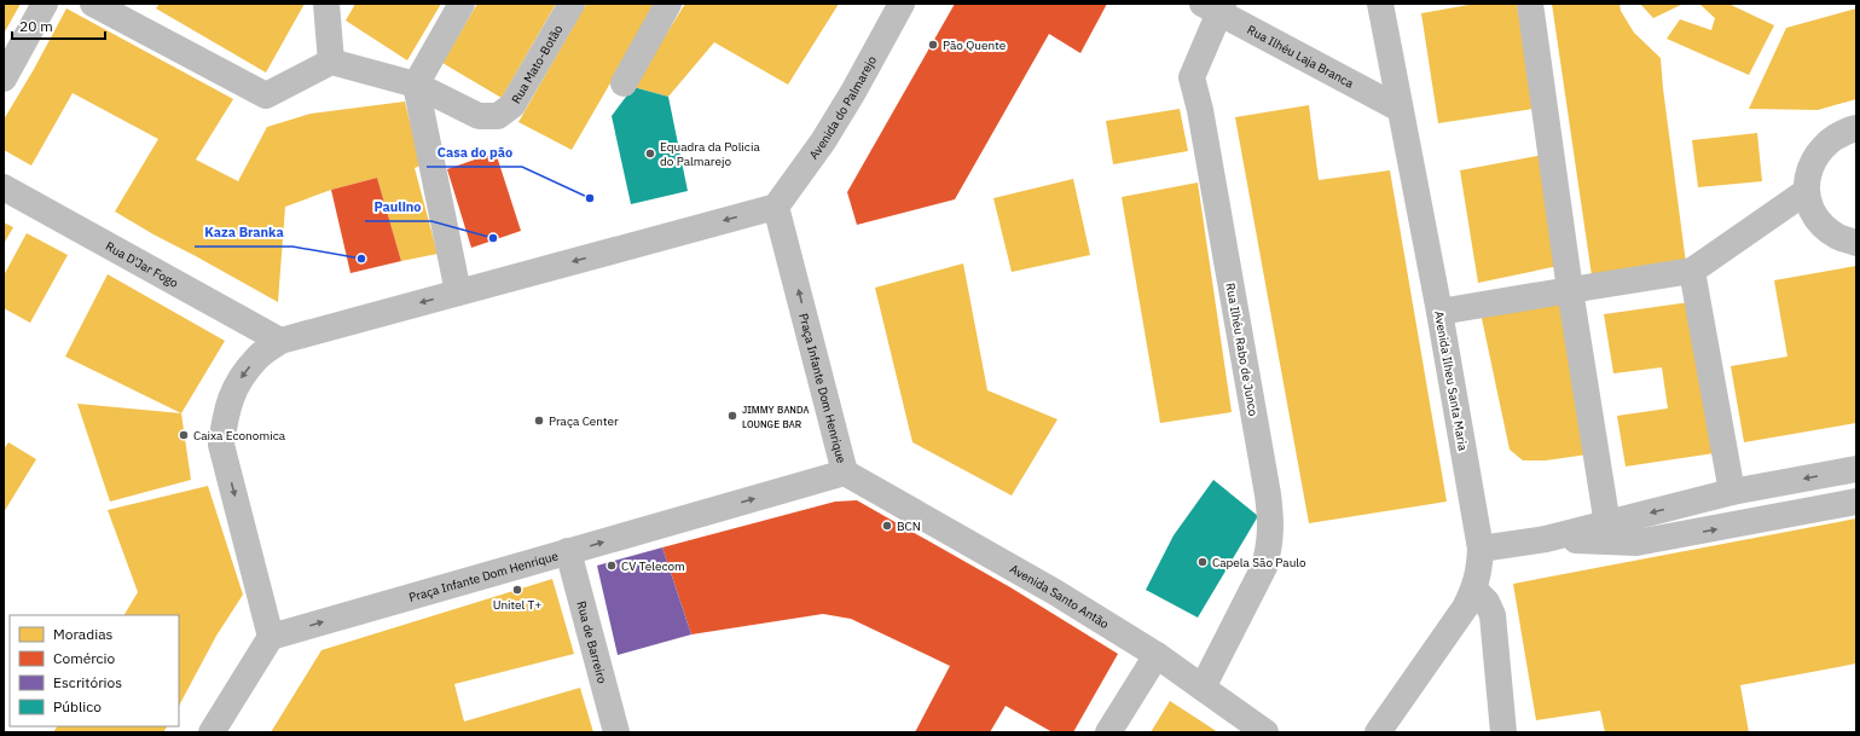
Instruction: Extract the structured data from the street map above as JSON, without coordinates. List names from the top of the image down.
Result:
{
  "streets": {
    "street": [
      "Rua Ilhéu Laja Branca",
      "Rua Mato-Botão",
      "Avenida do Palmarejo",
      "Rua D'Jar Fogo",
      "Rua Ilhéu Rabo de Junco",
      "Avenida Ilheu Santa Maria",
      "Praça Infante Dom Henrique",
      "Avenida Santo Antão",
      "Rua de Barreiro"
    ]
  },
  "crossings": [
    ["Rua Ilhéu Laja Branca", "Rua Ilhéu Rabo de Junco"],
    ["Rua Ilhéu Laja Branca", "Avenida Ilheu Santa Maria"],
    ["Avenida do Palmarejo", "Praça Infante Dom Henrique"],
    ["Rua Ilhéu Rabo de Junco", "Avenida Santo Antão"],
    ["Praça Infante Dom Henrique", "Avenida Santo Antão"],
    ["Praça Infante Dom Henrique", "Rua de Barreiro"]
  ],
  "places": [
    "Pão Quente",
    "Equadra da Policia do Palmarejo",
    "Casa do pão",
    "Paulino",
    "Kaza Branka",
    "ᴊɪᴍᴍʏ ʙᴀɴᴅᴀ ʟᴏᴜɴɢᴇ ʙᴀʀ",
    "Praça Center",
    "Caixa Economica",
    "BCN",
    "Capela São Paulo",
    "CV Telecom",
    "Unitel T+"
  ],
  "legend": [
    "Moradias",
    "Comércio",
    "Escritórios",
    "Público"
  ],
  "scale_bar": "20 m"
}
